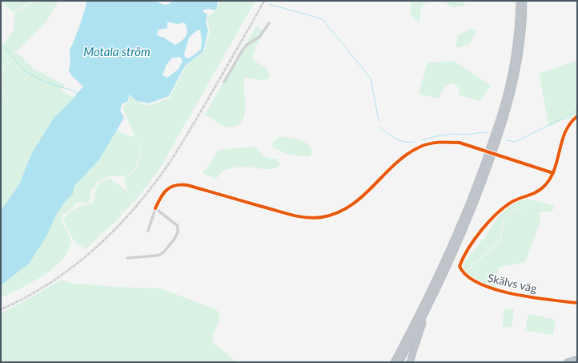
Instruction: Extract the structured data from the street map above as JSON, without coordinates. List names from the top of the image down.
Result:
{
  "streets": {
    "street": ["Skälvs väg"]
  },
  "water": ["Motala ström"]
}
